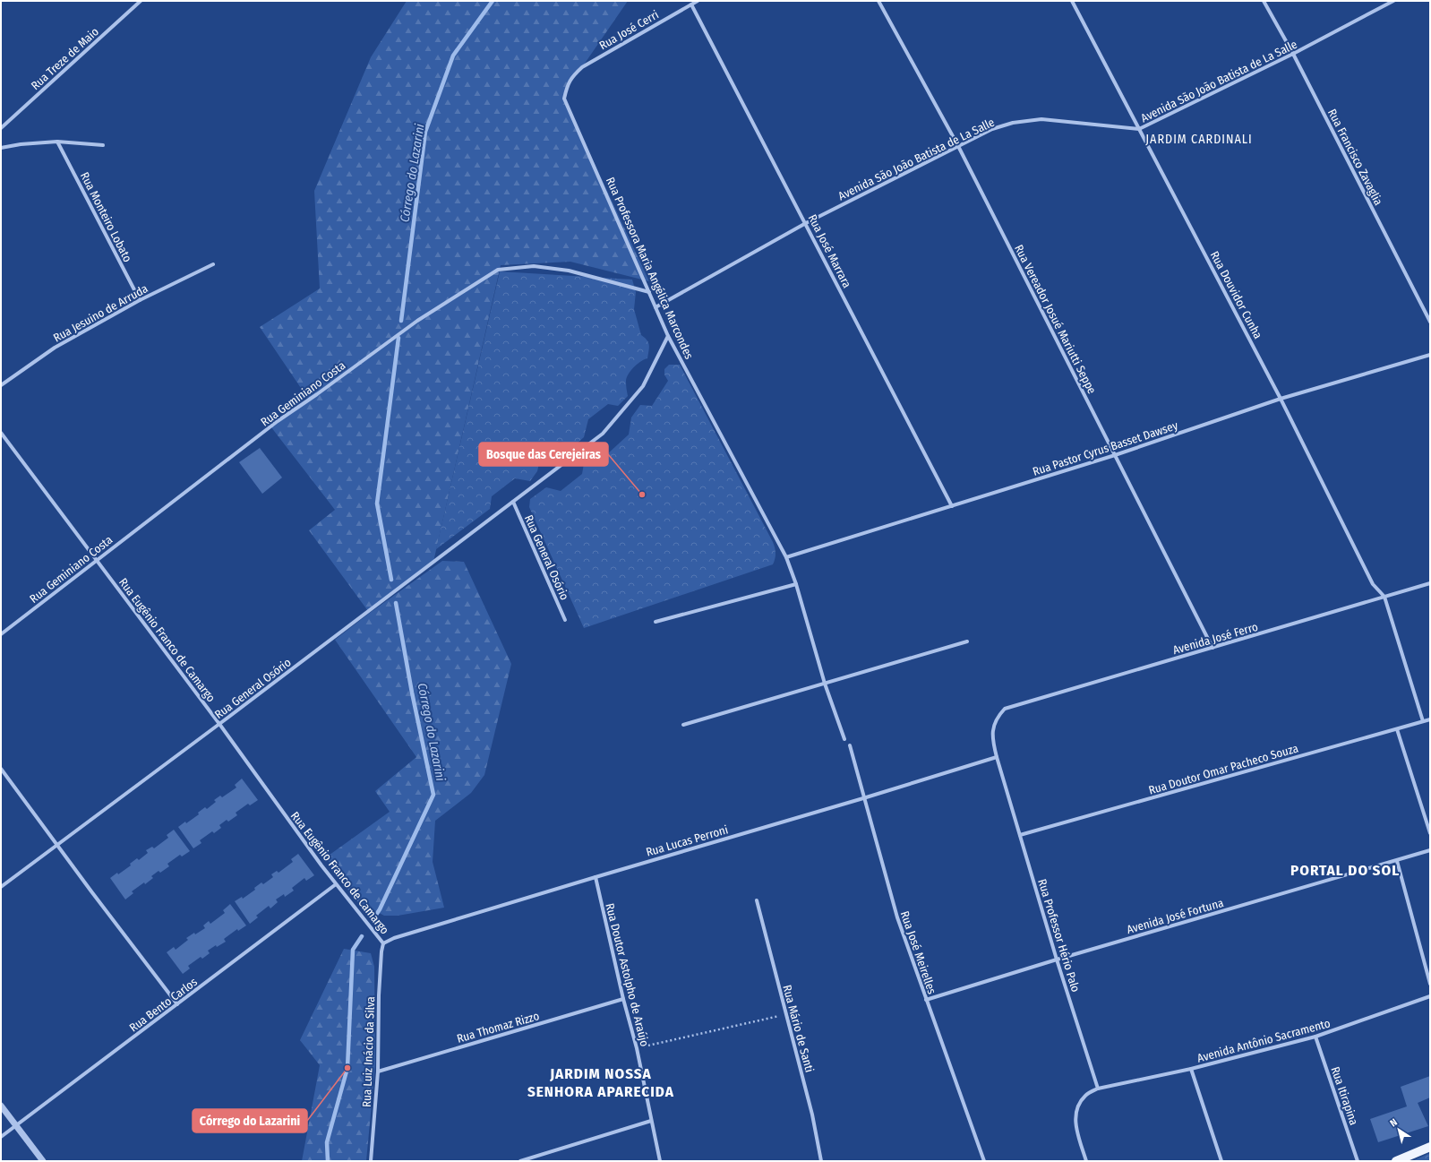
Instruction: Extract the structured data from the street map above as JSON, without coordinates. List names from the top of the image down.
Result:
{
  "streets": {
    "street": [
      "Rua José Cerri",
      "Rua Treze de Maio",
      "Avenida São João Batista de La Salle",
      "Rua Francisco Zavaglia",
      "Rua Monteiro Lobato",
      "Rua José Marrara",
      "Rua Professora Maria Angélica Marcondes",
      "Rua Douvidor Cunha",
      "Rua Jesuino de Arruda",
      "Rua Vereador Josué Mariutti Seppe",
      "Rua Geminiano Costa",
      "Rua Pastor Cyrus Basset Dawsey",
      "Rua General Osório",
      "Avenida José Ferro",
      "Rua Eugênio Franco de Camargo",
      "Rua Doutor Omar Pacheco Souza",
      "Rua Lucas Perroni",
      "Avenida José Fortuna",
      "Rua Professor Hério Palo",
      "Rua José Meirelles",
      "Rua Doutor Astolpho de Araújo",
      "Rua Bento Carlos",
      "Rua Thomaz Rizzo",
      "Rua Mário de Santi",
      "Avenida Antônio Sacramento",
      "Rua Luiz Inácio da Silva",
      "Rua Itirapina"
    ]
  },
  "crossings": [
    ["Rua José Cerri", "Rua José Marrara"],
    ["Rua José Cerri", "Rua Professora Maria Angélica Marcondes"],
    ["Avenida São João Batista de La Salle", "Rua Francisco Zavaglia"],
    ["Avenida São João Batista de La Salle", "Rua José Marrara"],
    ["Avenida São João Batista de La Salle", "Rua Professora Maria Angélica Marcondes"],
    ["Avenida São João Batista de La Salle", "Rua Douvidor Cunha"],
    ["Avenida São João Batista de La Salle", "Rua Vereador Josué Mariutti Seppe"],
    ["Rua Monteiro Lobato", "Rua Jesuino de Arruda"],
    ["Rua José Marrara", "Rua Pastor Cyrus Basset Dawsey"],
    ["Rua Professora Maria Angélica Marcondes", "Rua Geminiano Costa"],
    ["Rua Professora Maria Angélica Marcondes", "Rua Pastor Cyrus Basset Dawsey"],
    ["Rua Professora Maria Angélica Marcondes", "Rua General Osório"],
    ["Rua Douvidor Cunha", "Rua Pastor Cyrus Basset Dawsey"],
    ["Rua Douvidor Cunha", "Avenida José Ferro"],
    ["Rua Vereador Josué Mariutti Seppe", "Rua Pastor Cyrus Basset Dawsey"],
    ["Rua Vereador Josué Mariutti Seppe", "Avenida José Ferro"],
    ["Rua Geminiano Costa", "Rua Eugênio Franco de Camargo"],
    ["Rua General Osório", "Rua Eugênio Franco de Camargo"],
    ["Avenida José Ferro", "Rua Professor Hério Palo"],
    ["Rua Eugênio Franco de Camargo", "Rua Lucas Perroni"],
    ["Rua Eugênio Franco de Camargo", "Rua Bento Carlos"],
    ["Rua Eugênio Franco de Camargo", "Rua Luiz Inácio da Silva"],
    ["Rua Doutor Omar Pacheco Souza", "Rua Professor Hério Palo"],
    ["Rua Lucas Perroni", "Rua Professor Hério Palo"],
    ["Rua Lucas Perroni", "Rua José Meirelles"],
    ["Rua Lucas Perroni", "Rua Doutor Astolpho de Araújo"],
    ["Rua Lucas Perroni", "Rua Luiz Inácio da Silva"],
    ["Avenida José Fortuna", "Rua Professor Hério Palo"],
    ["Avenida José Fortuna", "Rua José Meirelles"],
    ["Rua Professor Hério Palo", "Avenida Antônio Sacramento"],
    ["Rua Doutor Astolpho de Araújo", "Rua Thomaz Rizzo"],
    ["Rua Thomaz Rizzo", "Rua Luiz Inácio da Silva"],
    ["Avenida Antônio Sacramento", "Rua Itirapina"]
  ],
  "districts": ["JARDIM CARDINALI", "PORTAL DO SOL", "JARDIM NOSSA SENHORA APARECIDA"],
  "water": ["Córrego do Lazarini"],
  "places": ["Bosque das Cerejeiras", "Córrego do Lazarini"],
  "north": "top left"
}
